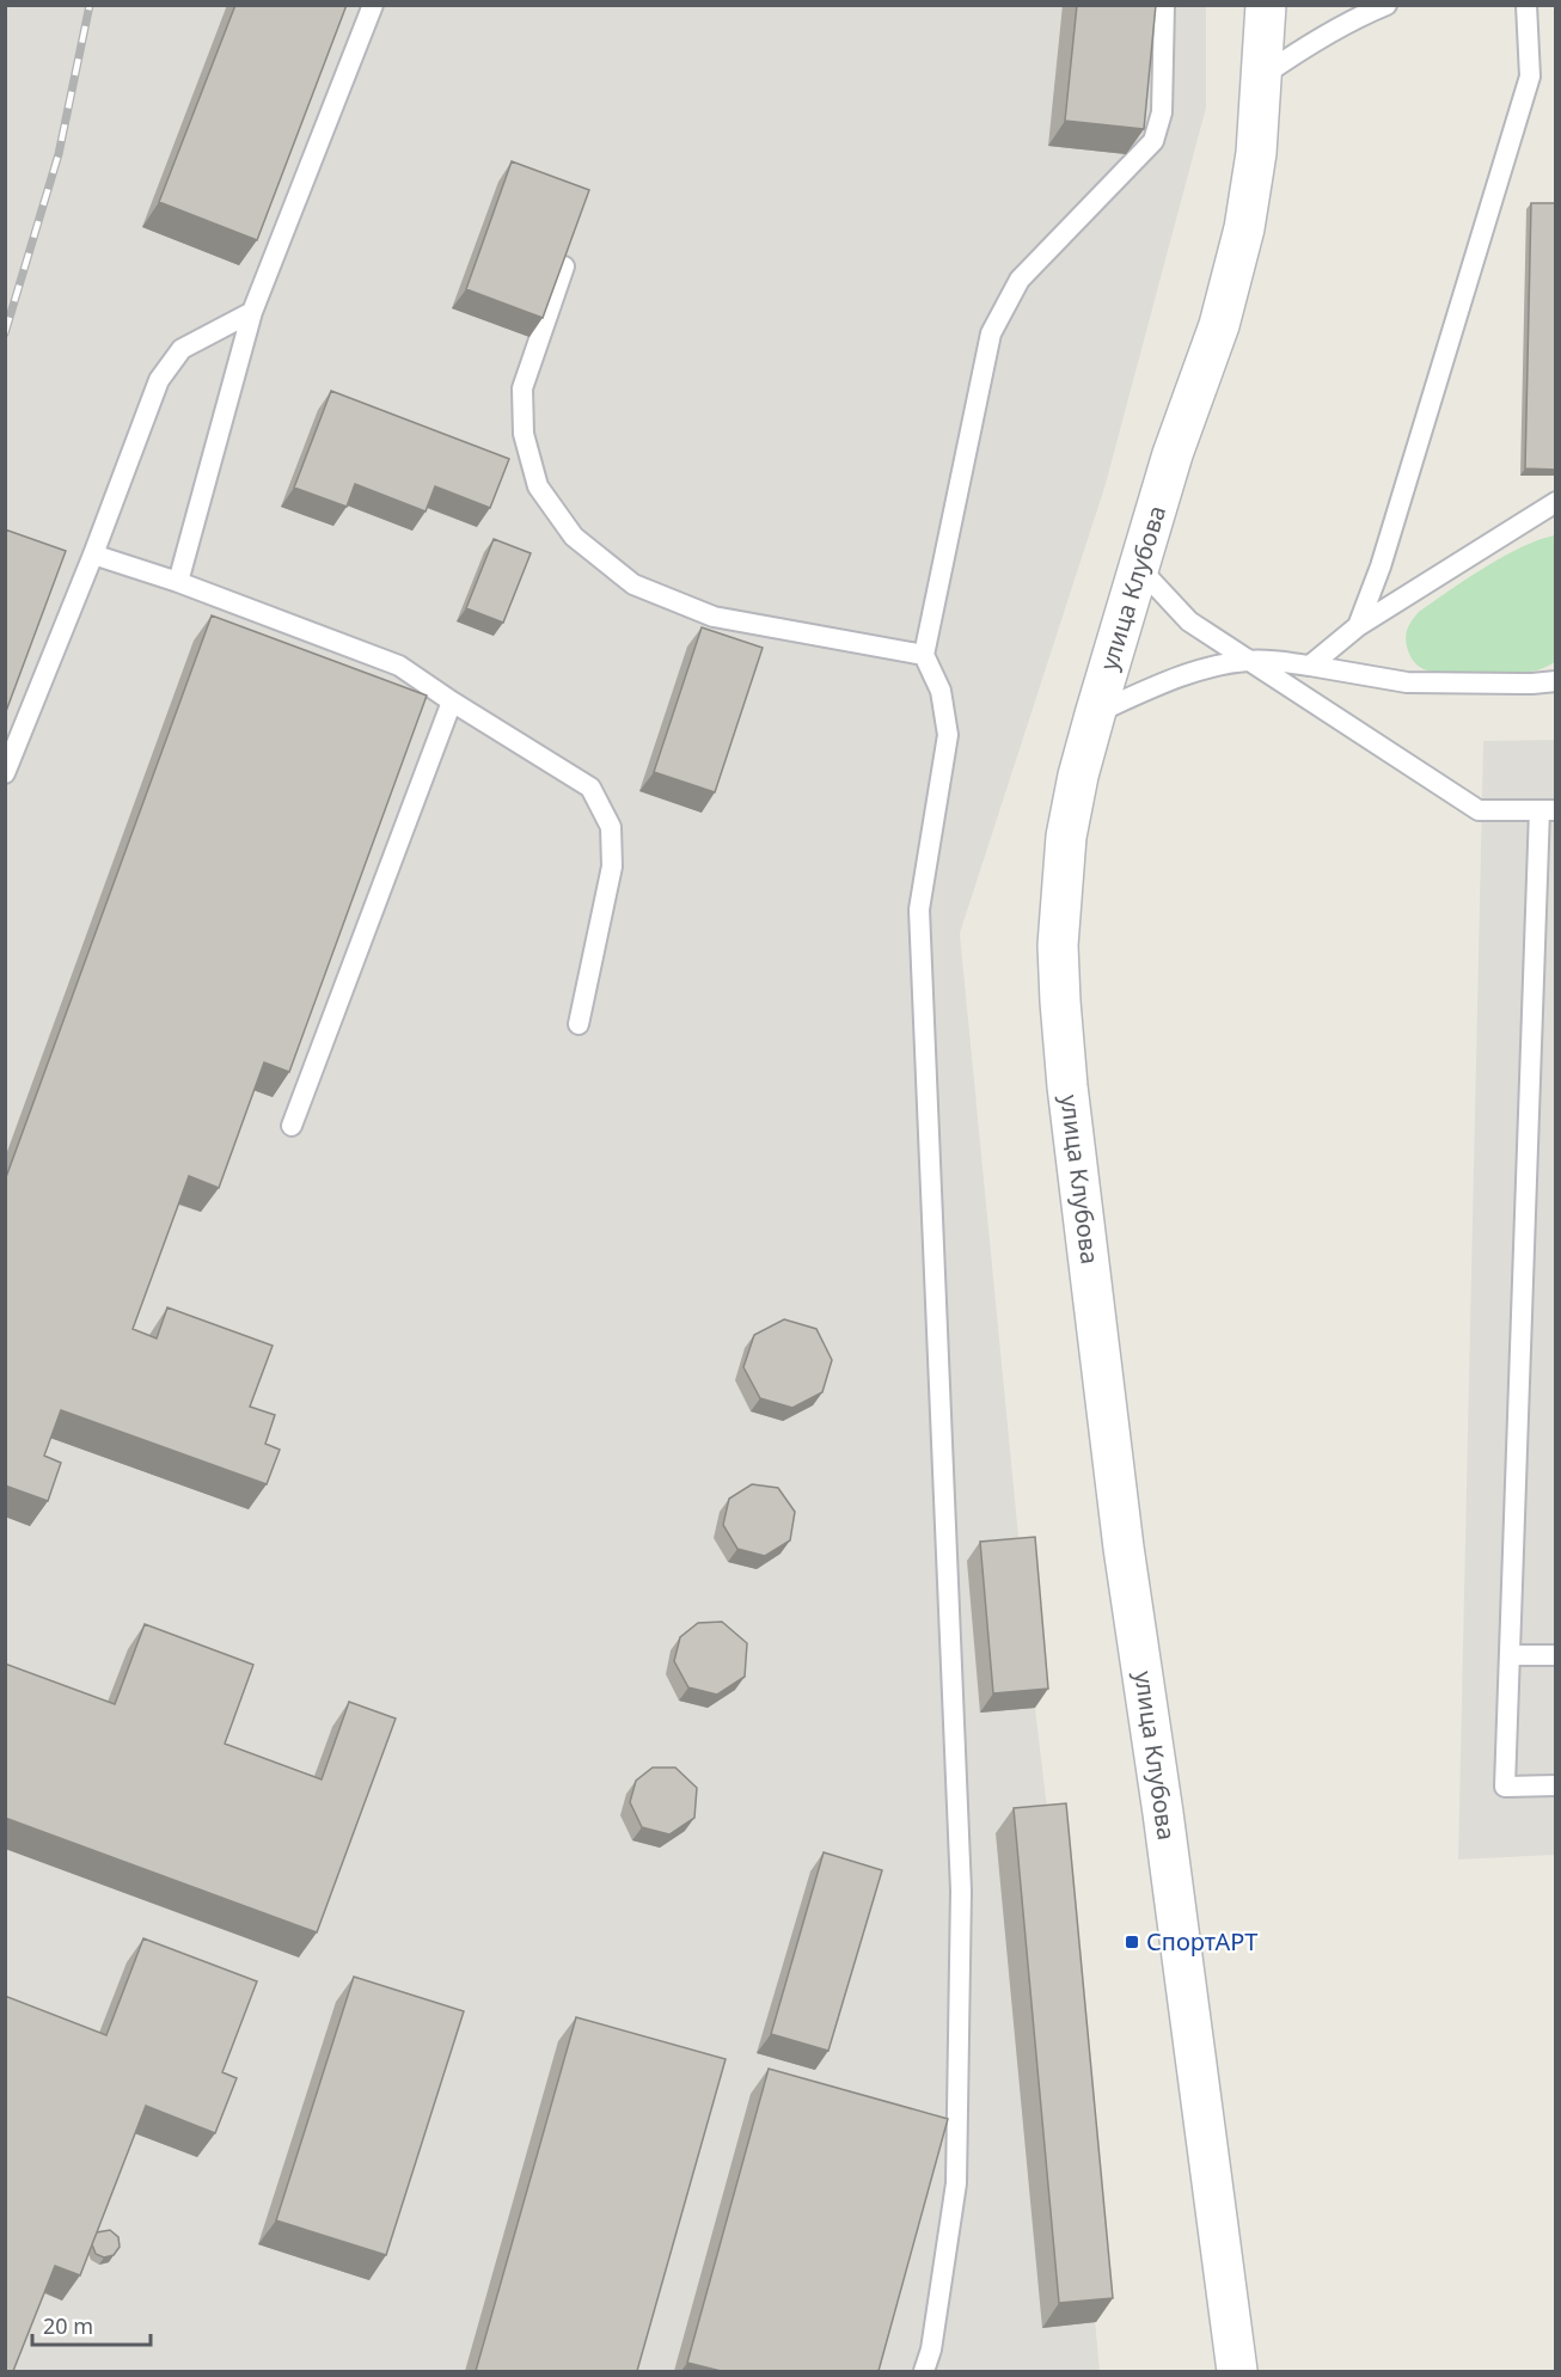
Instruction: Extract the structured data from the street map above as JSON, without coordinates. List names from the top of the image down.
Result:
{
  "streets": {
    "street": ["улица Клубова"]
  },
  "places": {
    "transit": ["СпортАРТ"]
  },
  "scale_bar": "20 m"
}
